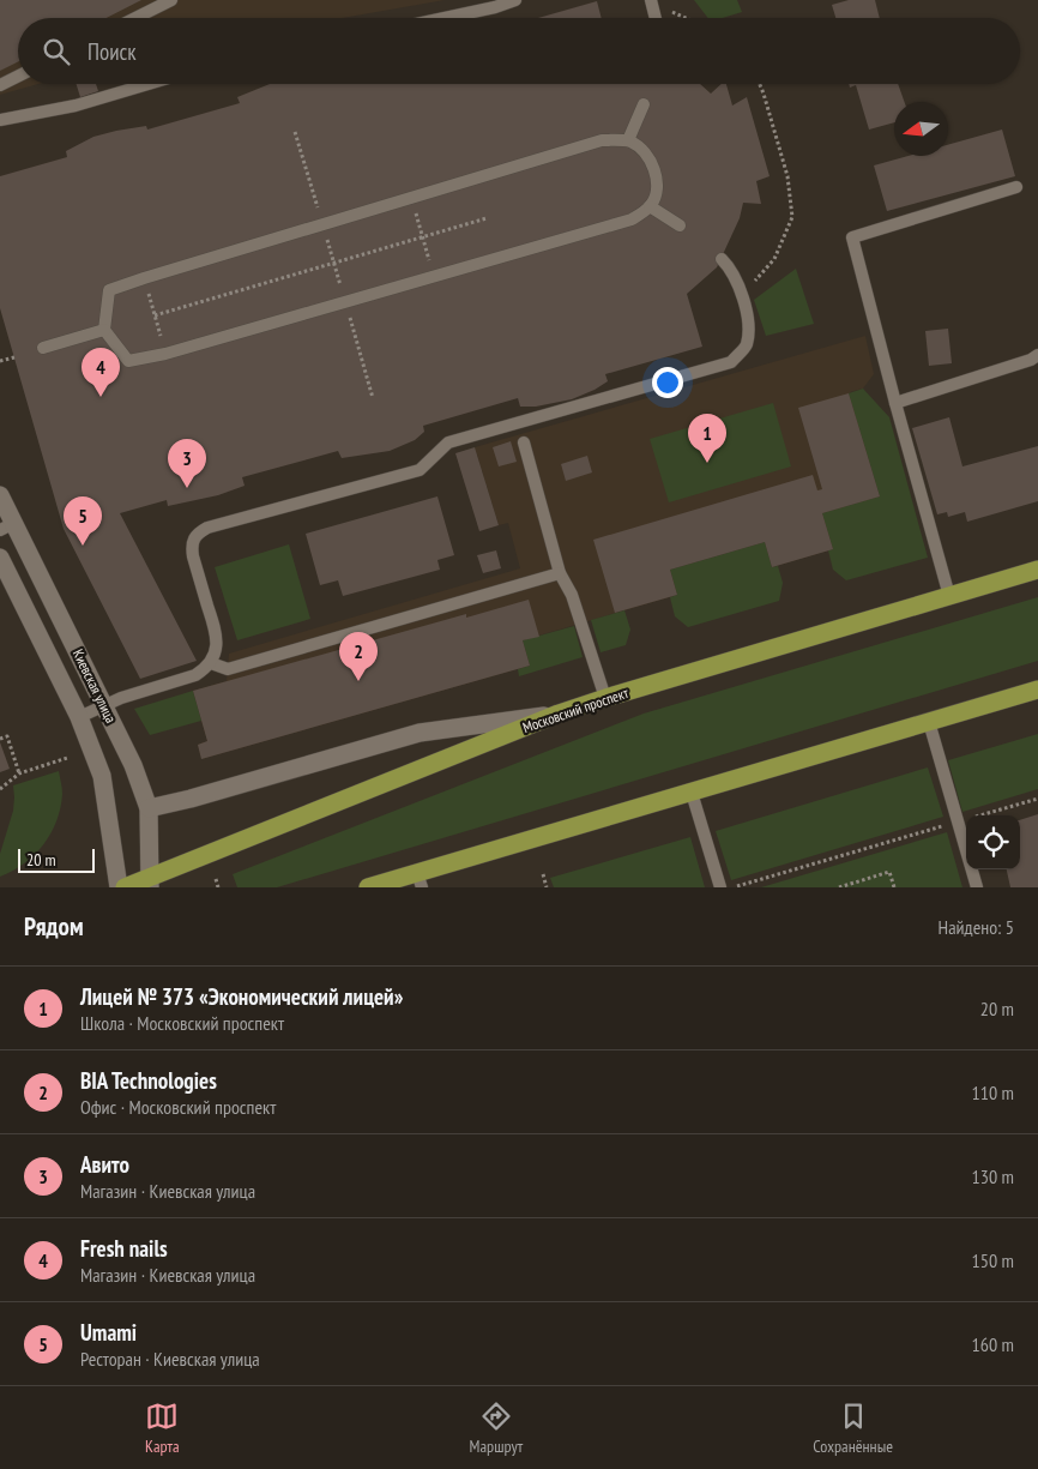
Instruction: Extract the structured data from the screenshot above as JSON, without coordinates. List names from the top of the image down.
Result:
{
  "streets": {
    "main road": ["Московский проспект"],
    "street": ["Киевская улица"]
  },
  "crossings": [
    ["Киевская улица", "Московский проспект"]
  ],
  "scale_bar": "20 m",
  "north": "left",
  "page": {
    "search": "Поиск",
    "pins": [
      "4",
      "1",
      "3",
      "5",
      "2"
    ],
    "scale": "20 m",
    "heading": ["Рядом", "Найдено: 5"],
    "list": [
      {
        "mark": "1",
        "name": "Лицей № 373 «Экономический лицей»",
        "note": "Школа · Московский проспект",
        "value": "20 m"
      },
      {
        "mark": "2",
        "name": "BIA Technologies",
        "note": "Офис · Московский проспект",
        "value": "110 m"
      },
      {
        "mark": "3",
        "name": "Авито",
        "note": "Магазин · Киевская улица",
        "value": "130 m"
      },
      {
        "mark": "4",
        "name": "Fresh nails",
        "note": "Магазин · Киевская улица",
        "value": "150 m"
      },
      {
        "mark": "5",
        "name": "Umami",
        "note": "Ресторан · Киевская улица",
        "value": "160 m"
      }
    ],
    "nav": ["Карта", "Маршрут", "Сохранённые"]
  }
}
